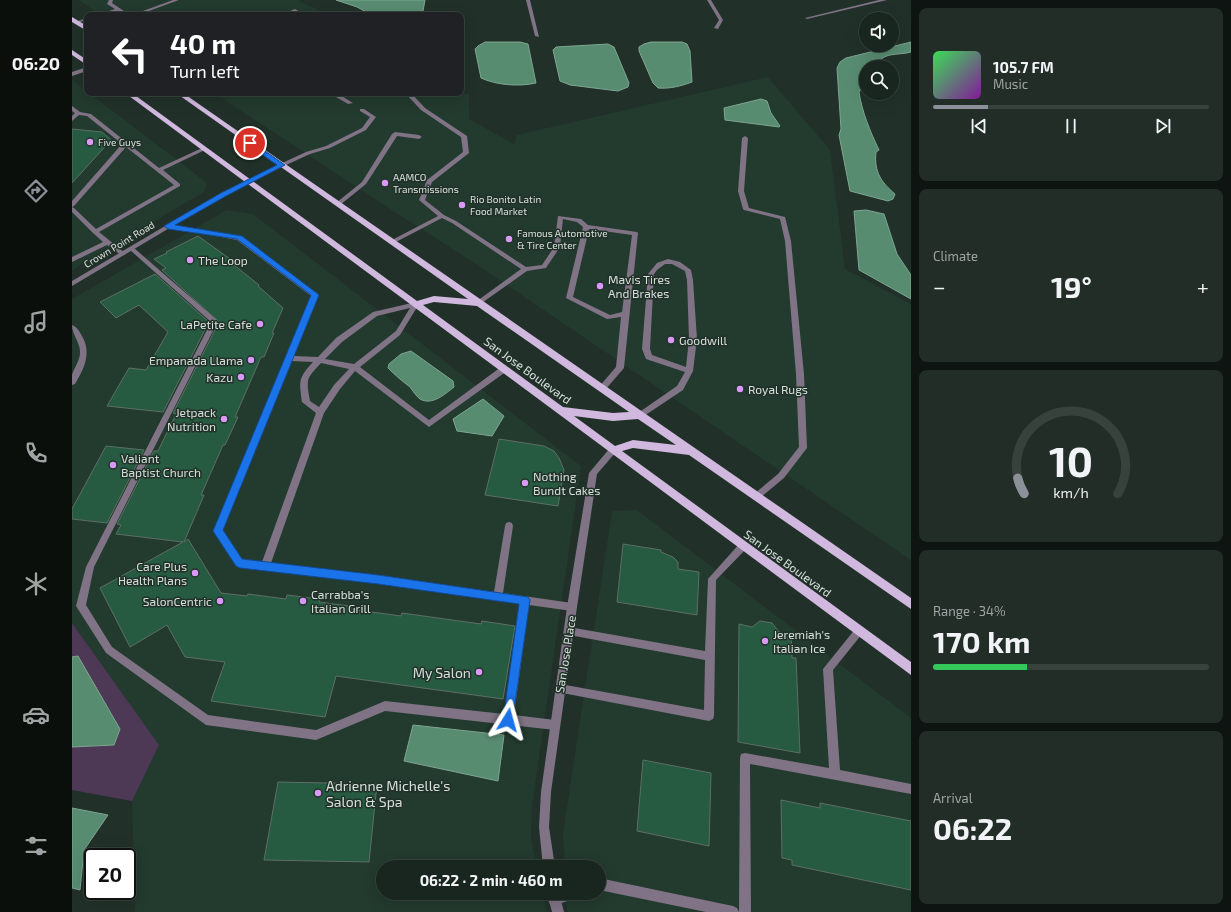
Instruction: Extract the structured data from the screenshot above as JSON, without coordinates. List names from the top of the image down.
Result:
{
  "streets": {
    "main road": ["San Jose Boulevard"],
    "street": ["Crown Point Road", "San Jose Place"]
  },
  "crossings": [
    ["Crown Point Road", "San Jose Boulevard"],
    ["San Jose Boulevard", "San Jose Place"]
  ],
  "places": [
    "Five Guys",
    "AAMCO Transmissions",
    "Rio Bonito Latin Food Market",
    "Famous Automotive & Tire Center",
    "The Loop",
    "Mavis Tires And Brakes",
    "LaPetite Cafe",
    "Goodwill",
    "Empanada Llama",
    "Kazu",
    "Royal Rugs",
    "Jetpack Nutrition",
    "Valiant Baptist Church",
    "Nothing Bundt Cakes",
    "Care Plus Health Plans",
    "SalonCentric",
    "Carrabba's Italian Grill",
    "Jeremiah's Italian Ice",
    "My Salon",
    "Adrienne Michelle's Salon & Spa"
  ],
  "page": {
    "tabs": "06:20",
    "turn": ["40 m", "Turn left"],
    "song": ["105.7 FM", "Music"],
    "tile": [
      "Climate",
      ["Range · 34%", "170 km"],
      ["Arrival", "06:22"]
    ],
    "heat": ["−", "19°", "+"],
    "limit": "20",
    "trip": "06:22 · 2 min · 460 m",
    "gauge": ["10", "km/h"]
  }
}
